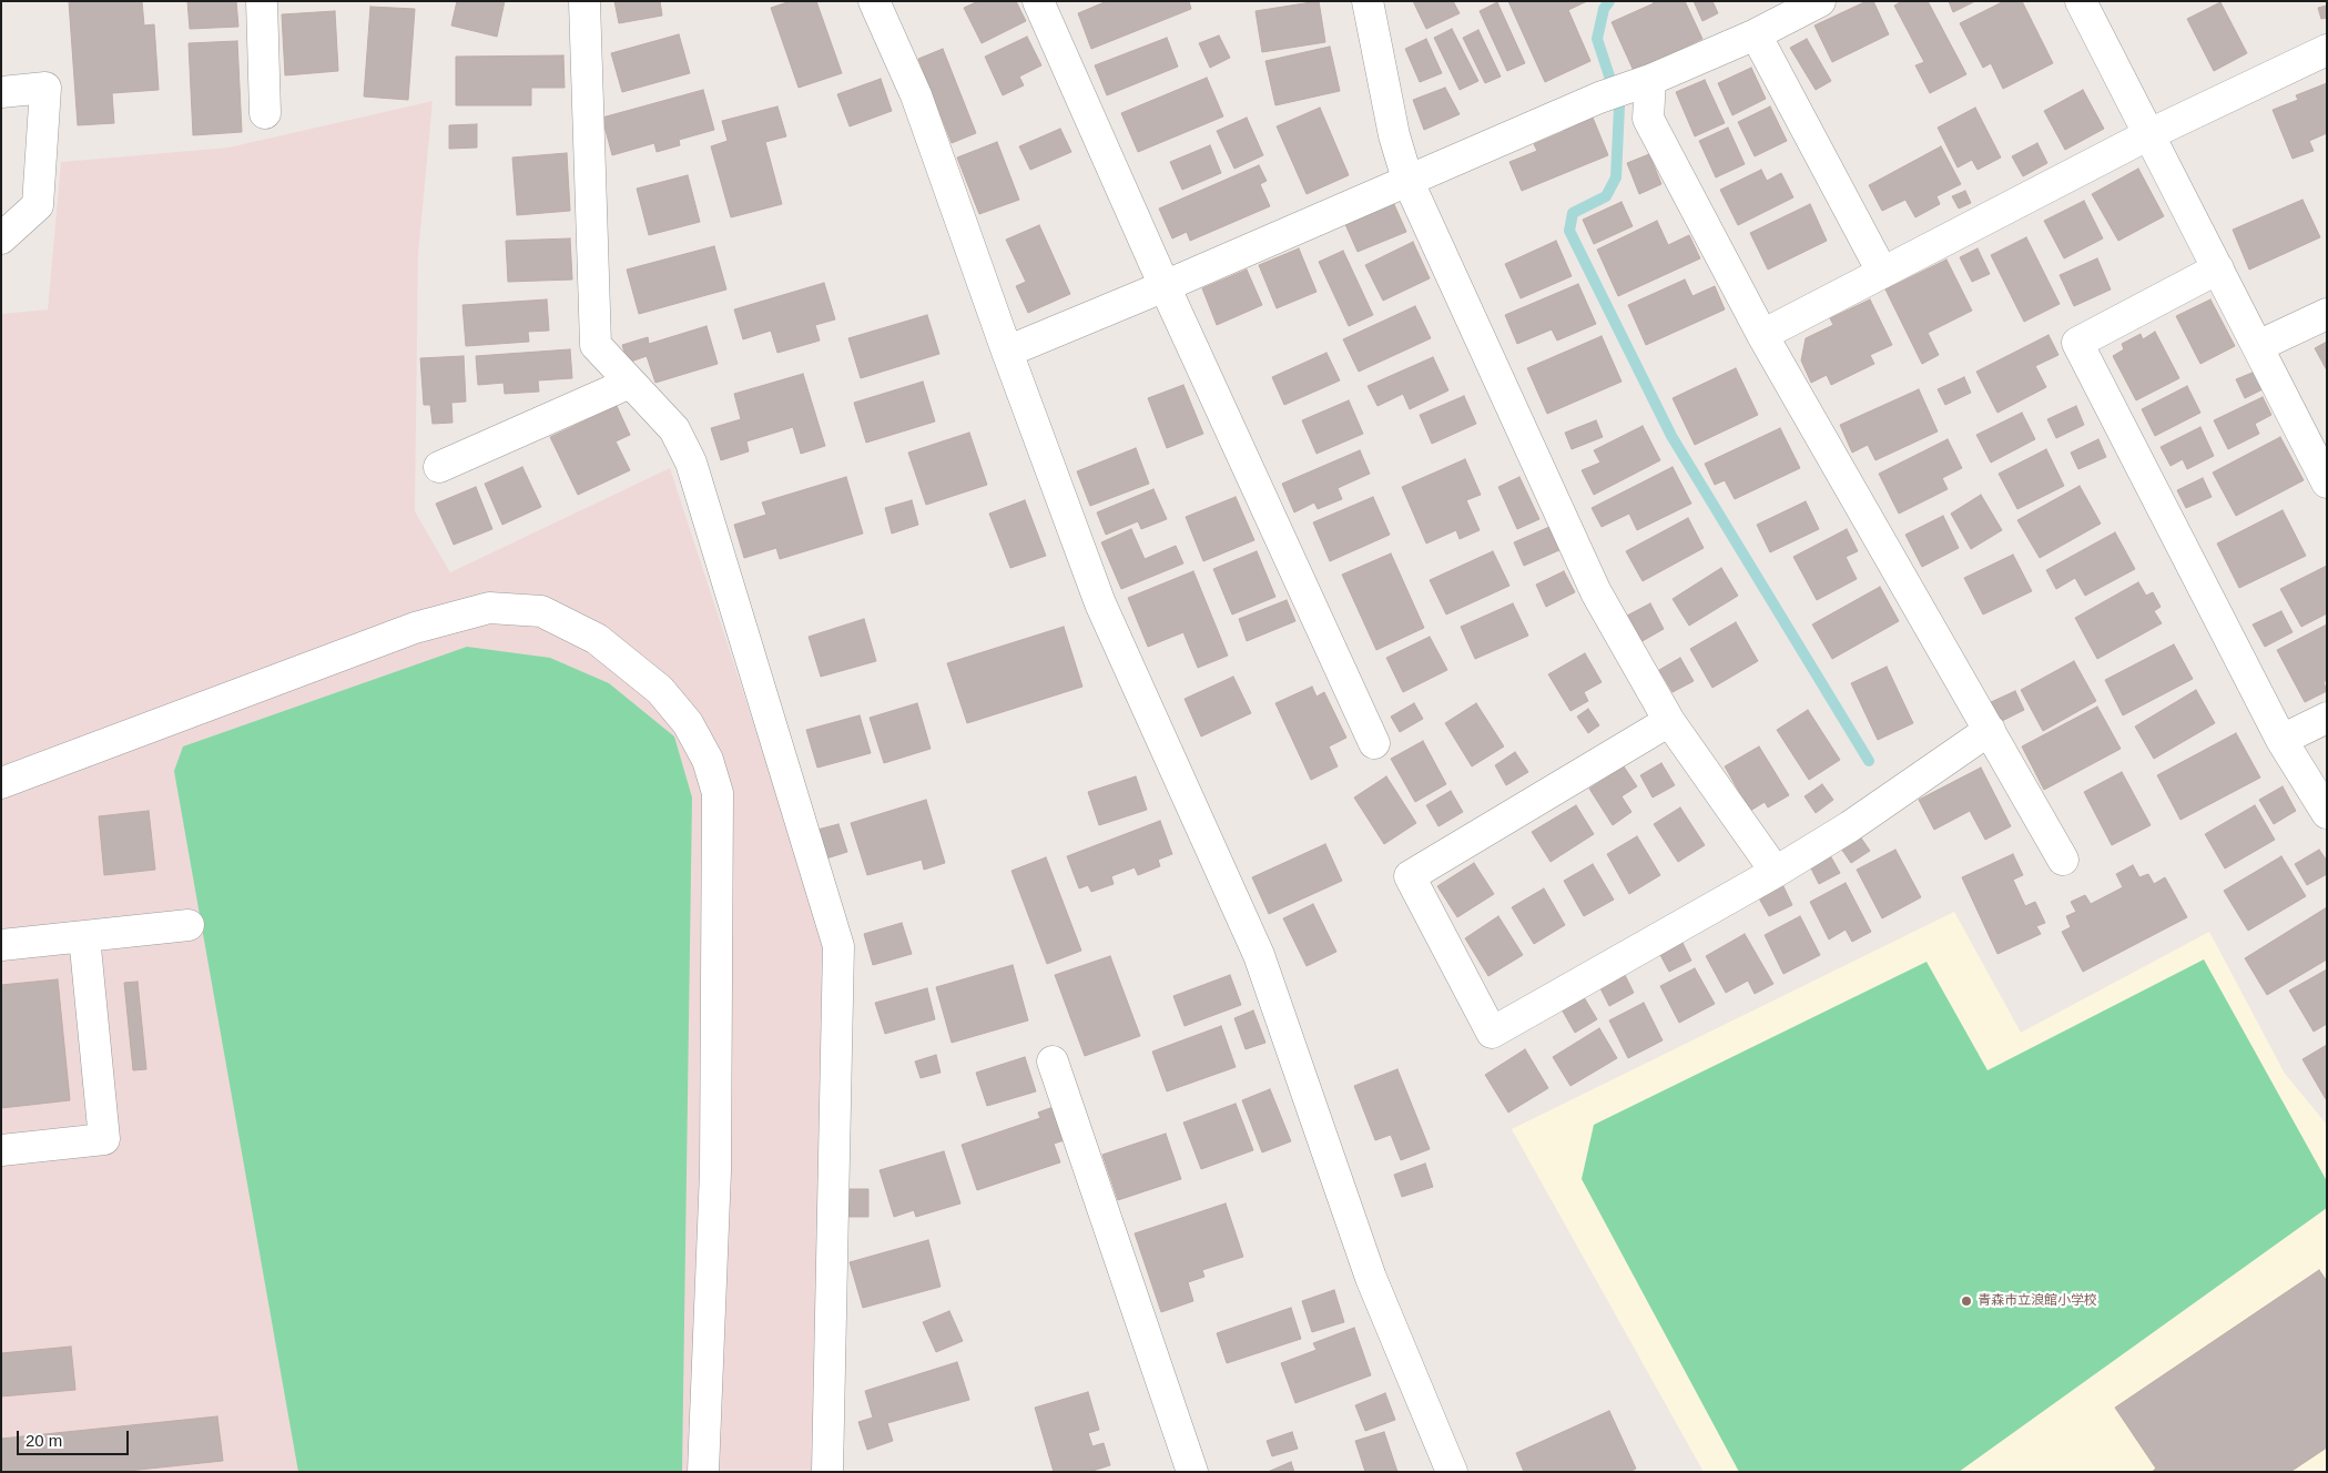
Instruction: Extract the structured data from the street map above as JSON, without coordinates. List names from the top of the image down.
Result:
{
  "places": ["青森市立浪館小学校"],
  "scale_bar": "20 m"
}
